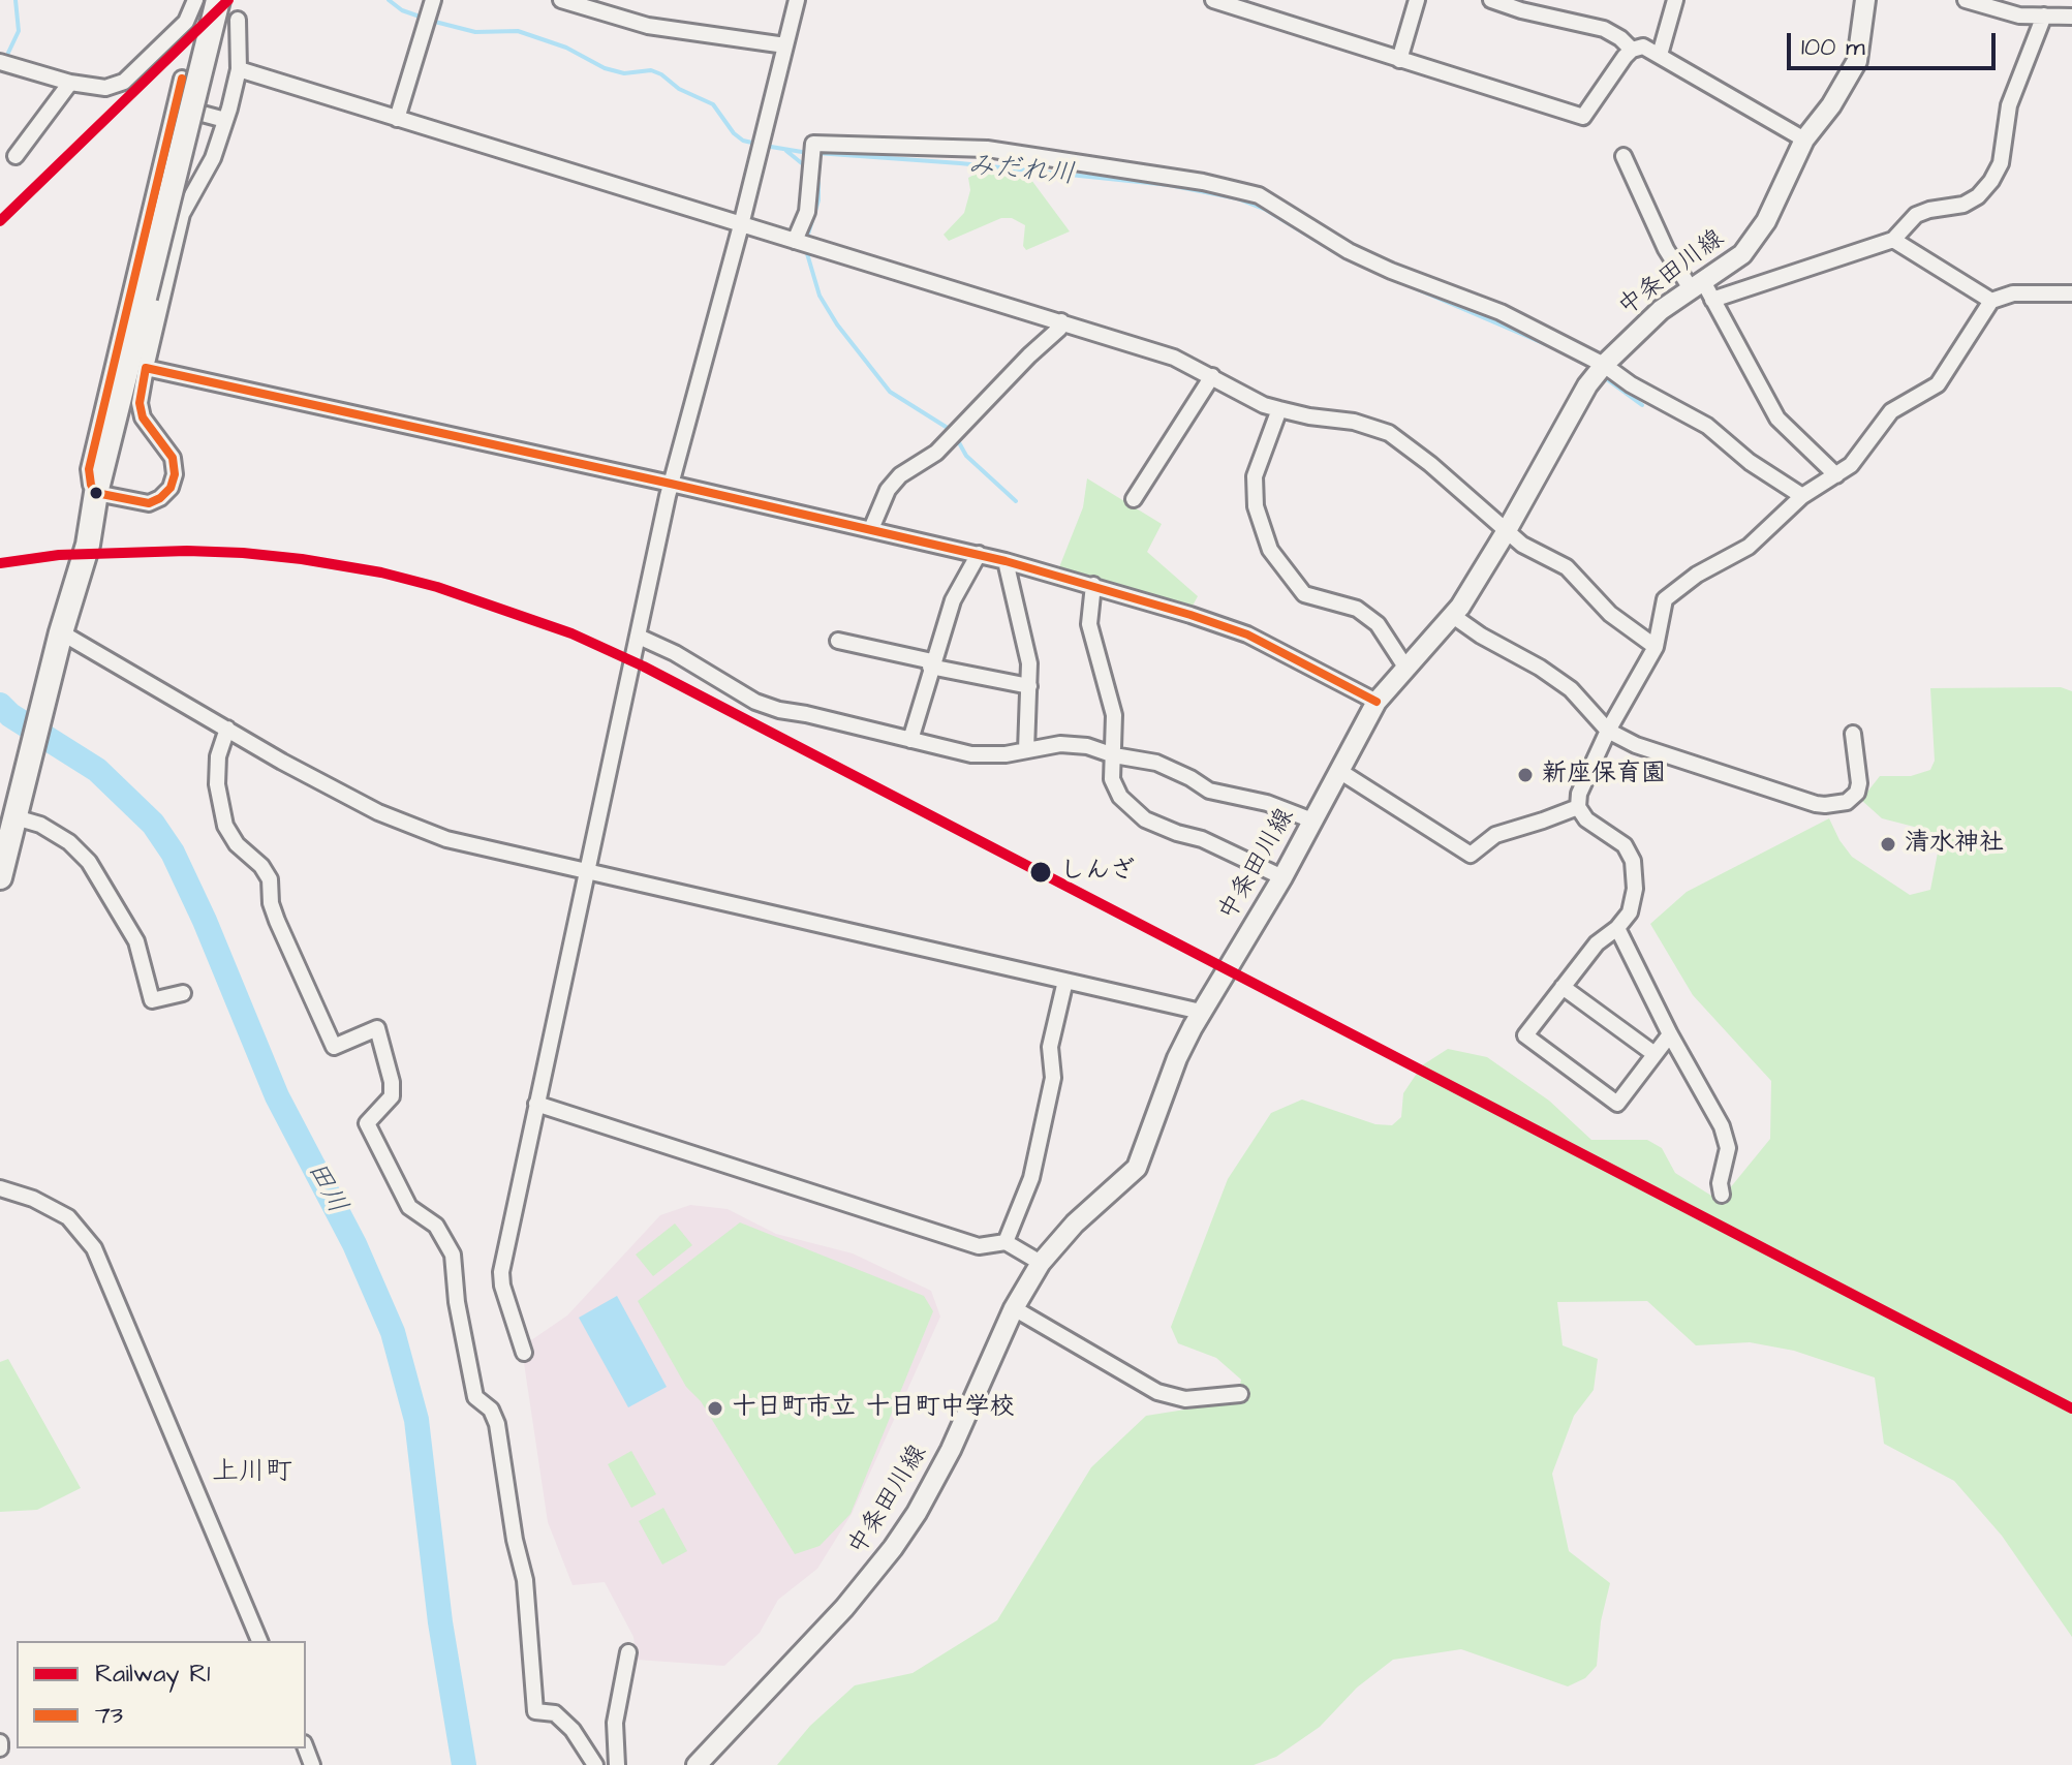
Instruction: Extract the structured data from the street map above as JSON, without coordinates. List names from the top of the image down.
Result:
{
  "streets": {
    "main road": ["中条田川線"]
  },
  "districts": ["上川町"],
  "water": ["みだれ川", "田川"],
  "places": [
    "新座保育園",
    "清水神社",
    "しんざ",
    "十日町市立 十日町中学校"
  ],
  "lines": ["rail line R1", "transit line 73"],
  "legend": ["Railway R1", "73"],
  "scale_bar": "100 m"
}
